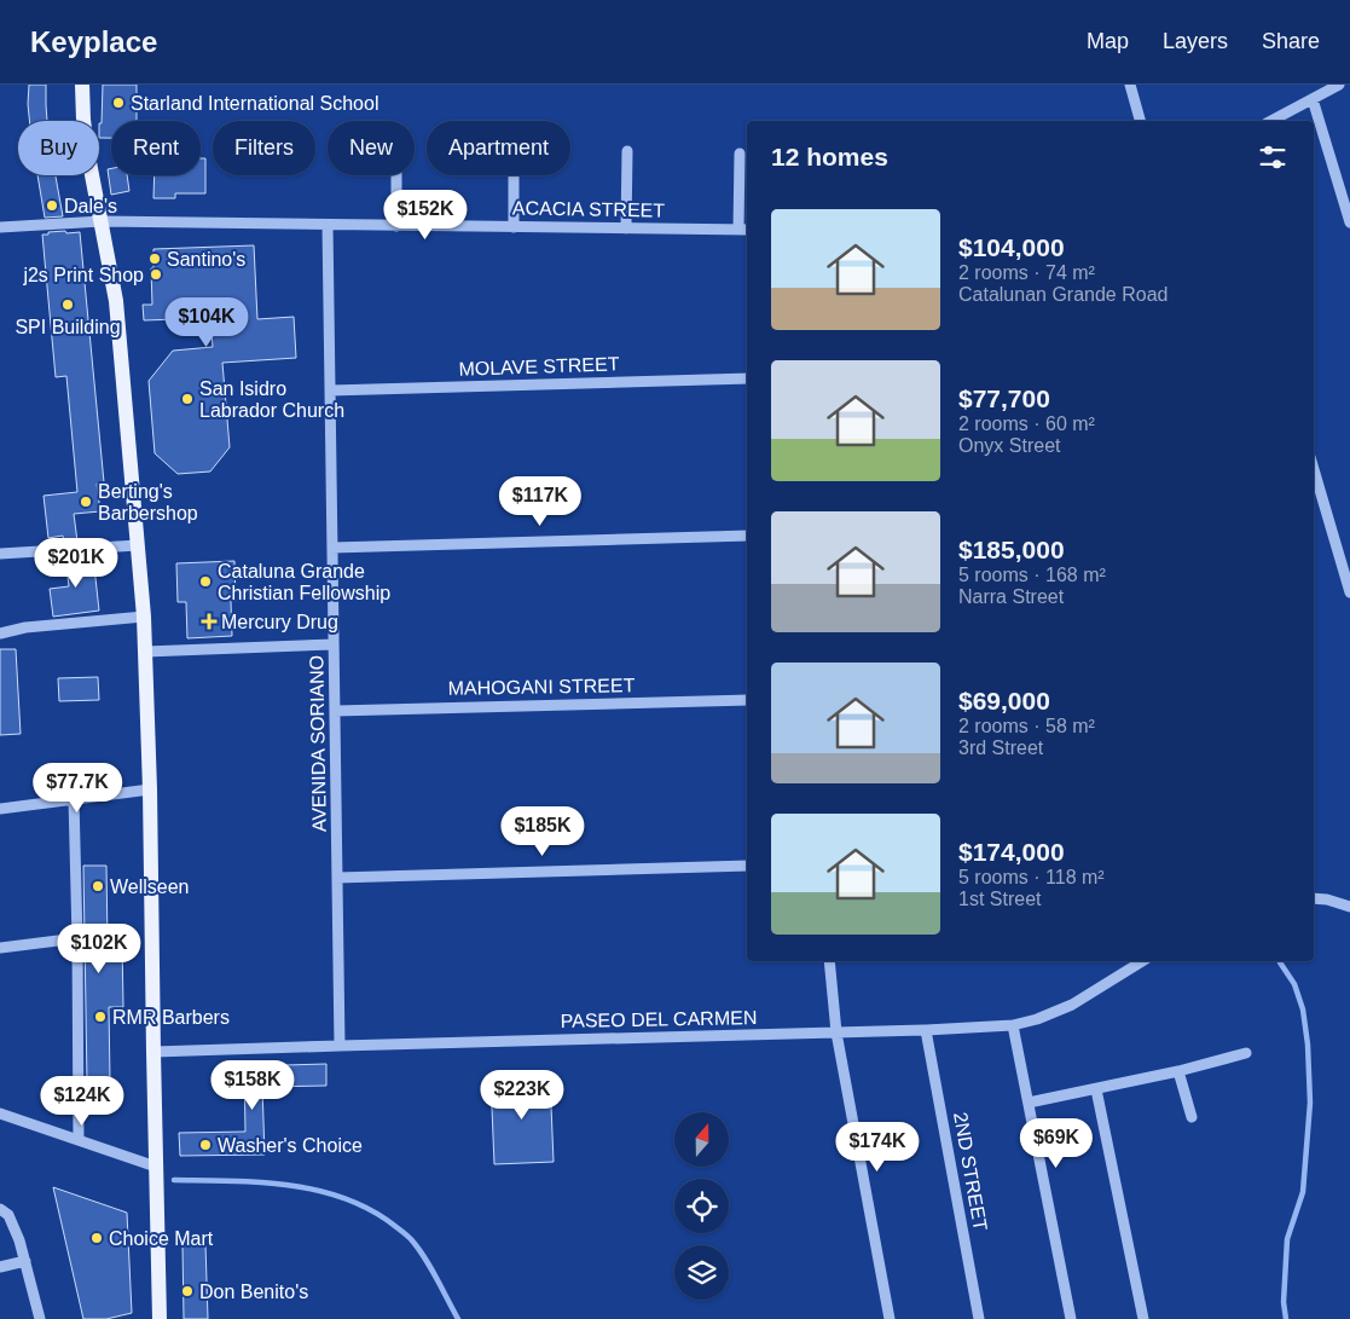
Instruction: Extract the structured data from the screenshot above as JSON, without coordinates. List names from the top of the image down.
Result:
{
  "streets": {
    "street": [
      "ACACIA STREET",
      "MOLAVE STREET",
      "MAHOGANI STREET",
      "AVENIDA SORIANO",
      "PASEO DEL CARMEN",
      "2ND STREET"
    ]
  },
  "crossings": [
    ["ACACIA STREET", "AVENIDA SORIANO"],
    ["MOLAVE STREET", "AVENIDA SORIANO"],
    ["MAHOGANI STREET", "AVENIDA SORIANO"],
    ["AVENIDA SORIANO", "PASEO DEL CARMEN"],
    ["PASEO DEL CARMEN", "2ND STREET"]
  ],
  "places": {
    "other": [
      "Starland International School",
      "Dale's",
      "Santino's",
      "j2s Print Shop",
      "SPI Building",
      "San Isidro Labrador Church",
      "Berting's Barbershop",
      "Cataluna Grande Christian Fellowship",
      "Wellseen",
      "RMR Barbers",
      "Washer's Choice",
      "Choice Mart",
      "Don Benito's"
    ],
    "health": ["Mercury Drug"]
  },
  "north": "top",
  "page": {
    "header": "Keyplace",
    "nav": ["Map", "Layers", "Share"],
    "chip": [
      "Buy",
      "Rent",
      "Filters",
      "New",
      "Apartment"
    ],
    "heading": "12 homes",
    "price": [
      "$152K",
      "$104K",
      "$117K",
      "$201K",
      "$77.7K",
      "$185K",
      "$102K",
      "$158K",
      "$223K",
      "$124K",
      "$69K",
      "$174K"
    ],
    "list": [
      {
        "name": "$104,000",
        "note": "2 rooms · 74 m² · Catalunan Grande Road"
      },
      {
        "name": "$77,700",
        "note": "2 rooms · 60 m² · Onyx Street"
      },
      {
        "name": "$185,000",
        "note": "5 rooms · 168 m² · Narra Street"
      },
      {
        "name": "$69,000",
        "note": "2 rooms · 58 m² · 3rd Street"
      },
      {
        "name": "$174,000",
        "note": "5 rooms · 118 m² · 1st Street"
      }
    ]
  }
}
